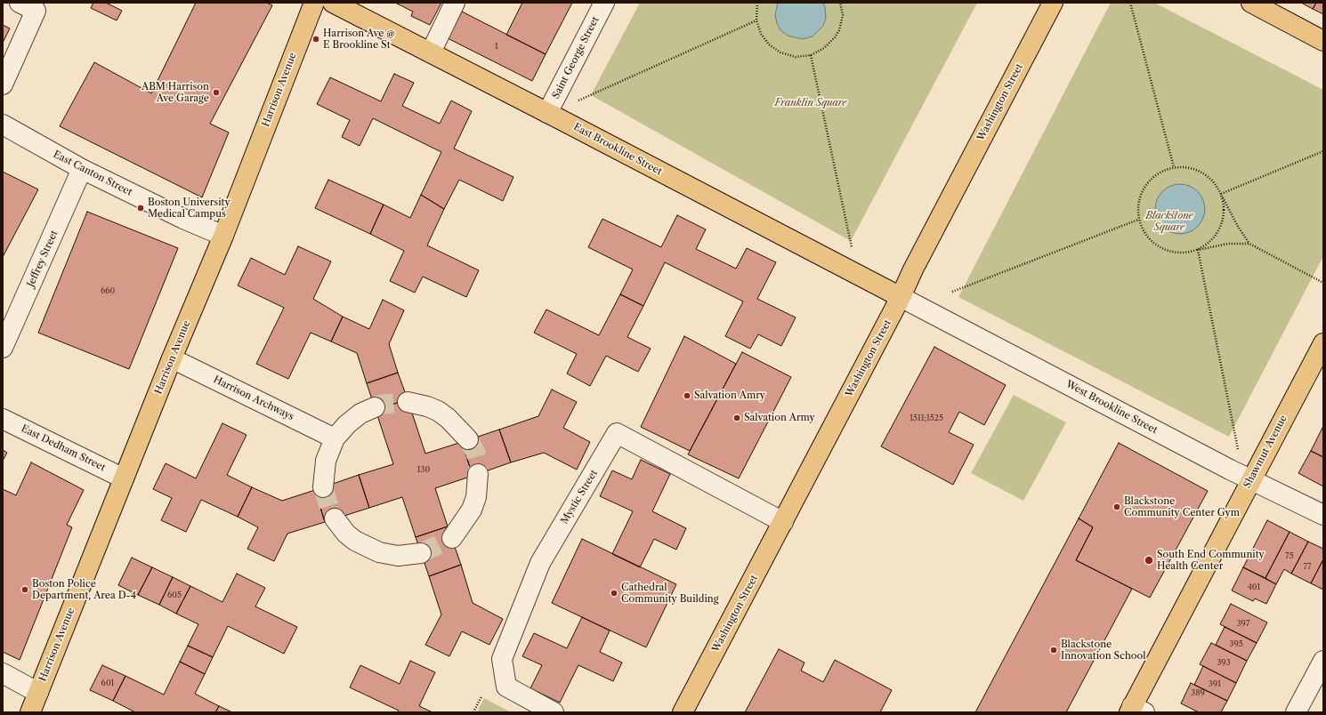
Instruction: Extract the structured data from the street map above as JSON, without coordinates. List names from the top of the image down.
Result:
{
  "streets": {
    "main road": [
      "Harrison Avenue",
      "Washington Street",
      "East Brookline Street",
      "Shawmut Avenue"
    ],
    "street": [
      "Saint George Street",
      "East Canton Street",
      "Jeffrey Street",
      "Harrison Archways",
      "West Brookline Street",
      "East Dedham Street",
      "Mystic Street"
    ]
  },
  "crossings": [
    ["Saint George Street", "East Brookline Street"],
    ["Harrison Avenue", "East Canton Street"],
    ["Harrison Avenue", "Harrison Archways"],
    ["Harrison Avenue", "East Dedham Street"],
    ["Washington Street", "East Brookline Street"],
    ["Washington Street", "West Brookline Street"],
    ["Washington Street", "Mystic Street"],
    ["East Brookline Street", "West Brookline Street"],
    ["East Canton Street", "Jeffrey Street"],
    ["West Brookline Street", "Shawmut Avenue"]
  ],
  "parks": ["Franklin Square", "Blackstone Square"],
  "places": [
    "Harrison Ave @ E Brookline St",
    "ABM Harrison Ave Garage",
    "Boston University Medical Campus",
    "Salvation Amry",
    "Salvation Army",
    "Blackstone Community Center Gym",
    "South End Community Health Center",
    "Boston Police Department, Area D-4",
    "Cathedral Community Building",
    "Blackstone Innovation School"
  ],
  "house_numbers": [
    "1",
    "660",
    "1511;1525",
    "130",
    "75",
    "77",
    "401",
    "605",
    "397",
    "395",
    "393",
    "601",
    "391",
    "389"
  ]
}
